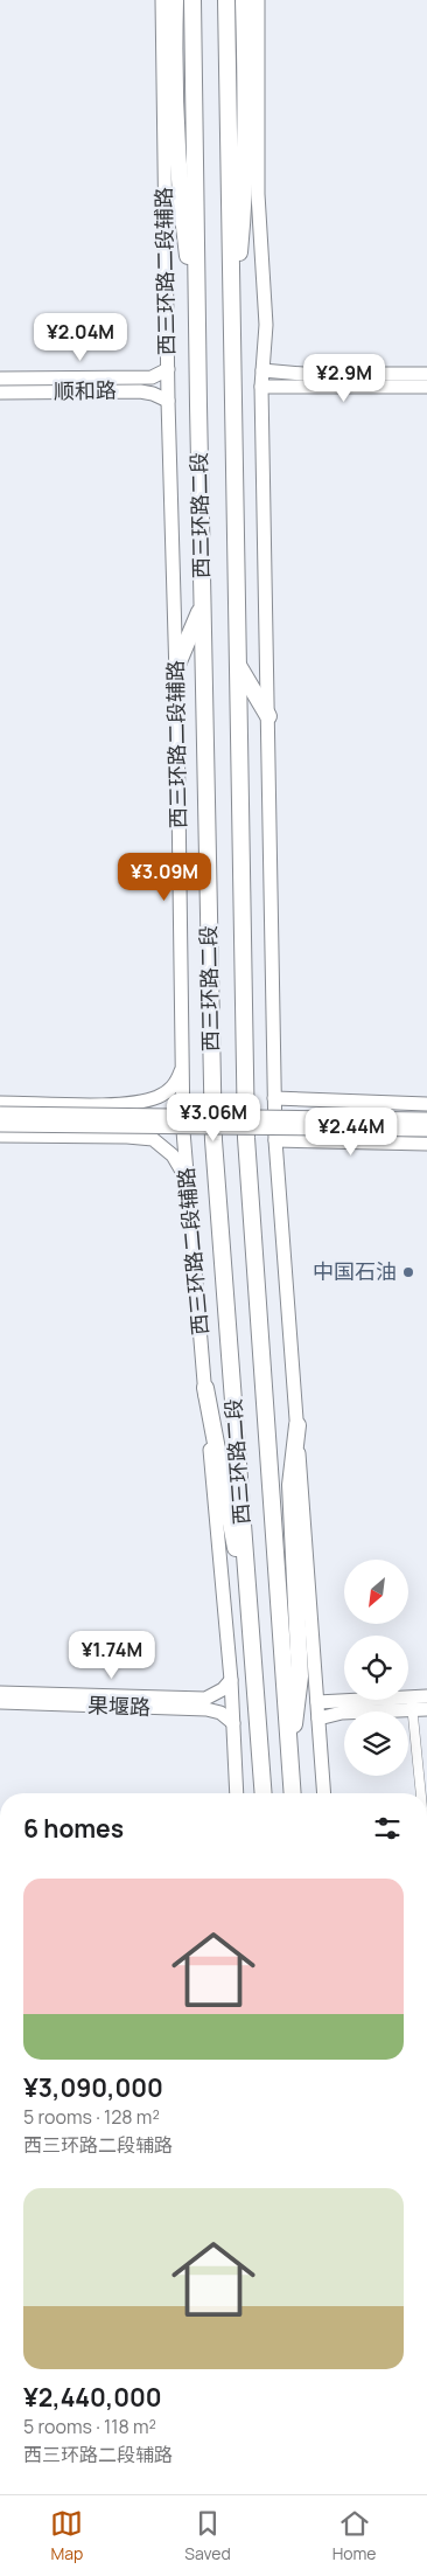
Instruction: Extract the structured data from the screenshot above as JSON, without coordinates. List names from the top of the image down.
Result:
{
  "streets": {
    "highway": ["西三环路二段"],
    "main road": ["西三环路二段辅路", "顺和路", "果堰路"]
  },
  "crossings": [
    ["西三环路二段辅路", "顺和路"],
    ["西三环路二段辅路", "果堰路"]
  ],
  "places": ["中国石油"],
  "north": "bottom left",
  "page": {
    "price": [
      "¥2.04M",
      "¥2.9M",
      "¥3.09M",
      "¥3.06M",
      "¥2.44M",
      "¥1.74M"
    ],
    "heading": "6 homes",
    "list": [
      {
        "name": "¥3,090,000",
        "note": "5 rooms · 128 m² · 西三环路二段辅路"
      },
      {
        "name": "¥2,440,000",
        "note": "5 rooms · 118 m² · 西三环路二段辅路"
      }
    ],
    "tabs": ["Map", "Saved", "Home"]
  }
}
